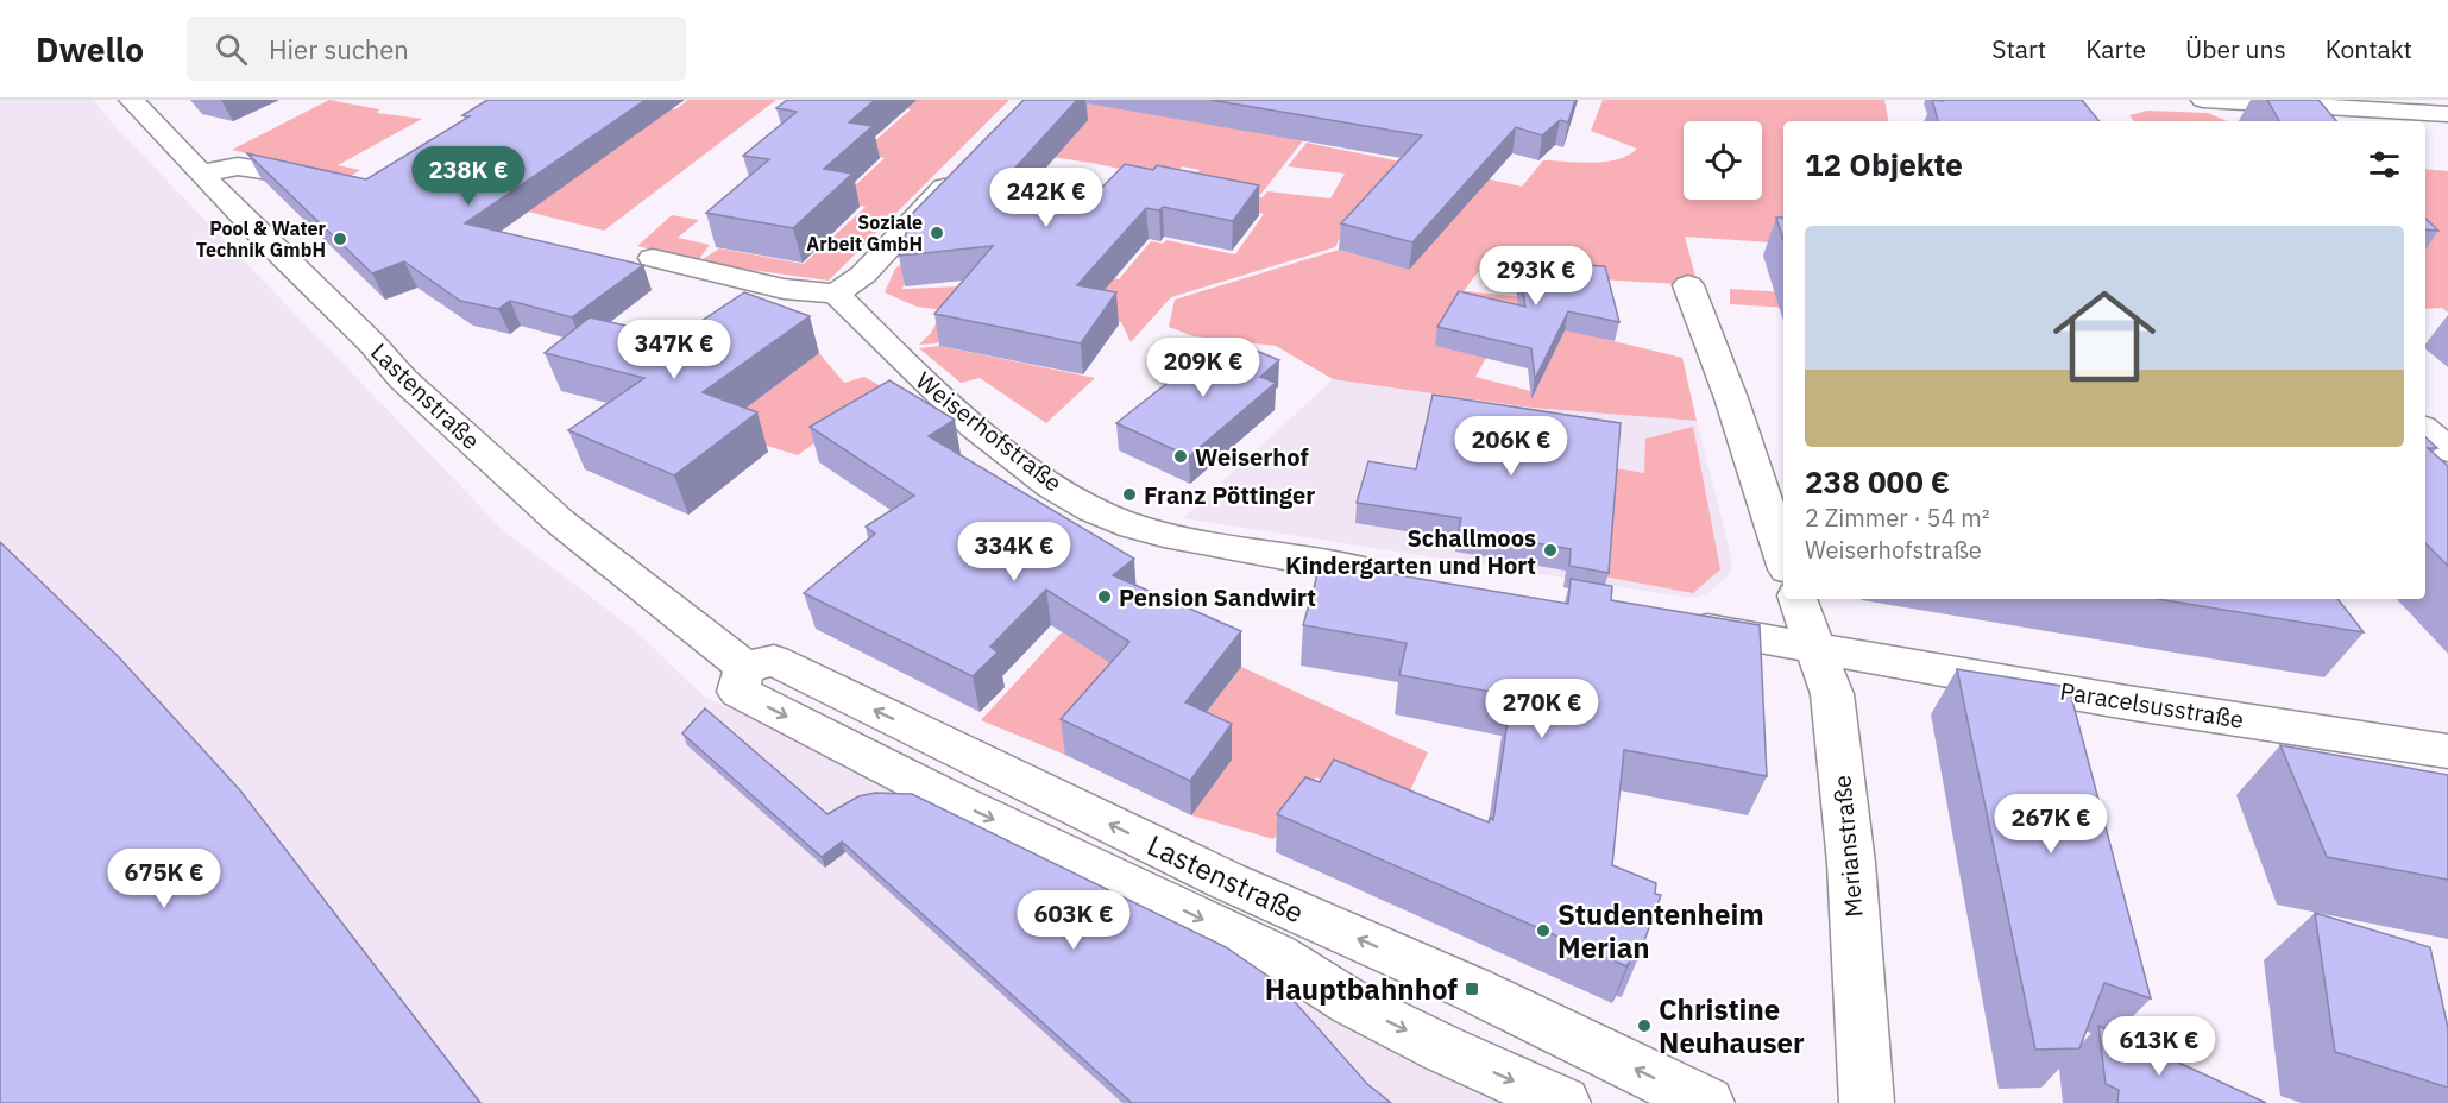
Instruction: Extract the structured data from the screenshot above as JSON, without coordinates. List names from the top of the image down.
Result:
{
  "streets": {
    "street": [
      "Lastenstraße",
      "Weiserhofstraße",
      "Paracelsusstraße",
      "Merianstraße"
    ]
  },
  "crossings": [
    ["Paracelsusstraße", "Merianstraße"]
  ],
  "places": {
    "other": [
      "Soziale Arbeit GmbH",
      "Pool & Water Technik GmbH",
      "Weiserhof",
      "Franz Pöttinger",
      "Schallmoos Kindergarten und Hort",
      "Pension Sandwirt",
      "Studentenheim Merian",
      "Christine Neuhauser"
    ],
    "transit": ["Hauptbahnhof"]
  },
  "page": {
    "header": "Dwello",
    "search": "Hier suchen",
    "nav": [
      "Start",
      "Karte",
      "Über uns",
      "Kontakt"
    ],
    "heading": "12 Objekte",
    "price": [
      "238K €",
      "242K €",
      "293K €",
      "347K €",
      "209K €",
      "206K €",
      "334K €",
      "270K €",
      "267K €",
      "675K €",
      "603K €",
      "613K €"
    ],
    "list": [
      {
        "name": "238 000 €",
        "note": "2 Zimmer · 54 m² · Weiserhofstraße"
      }
    ]
  }
}
